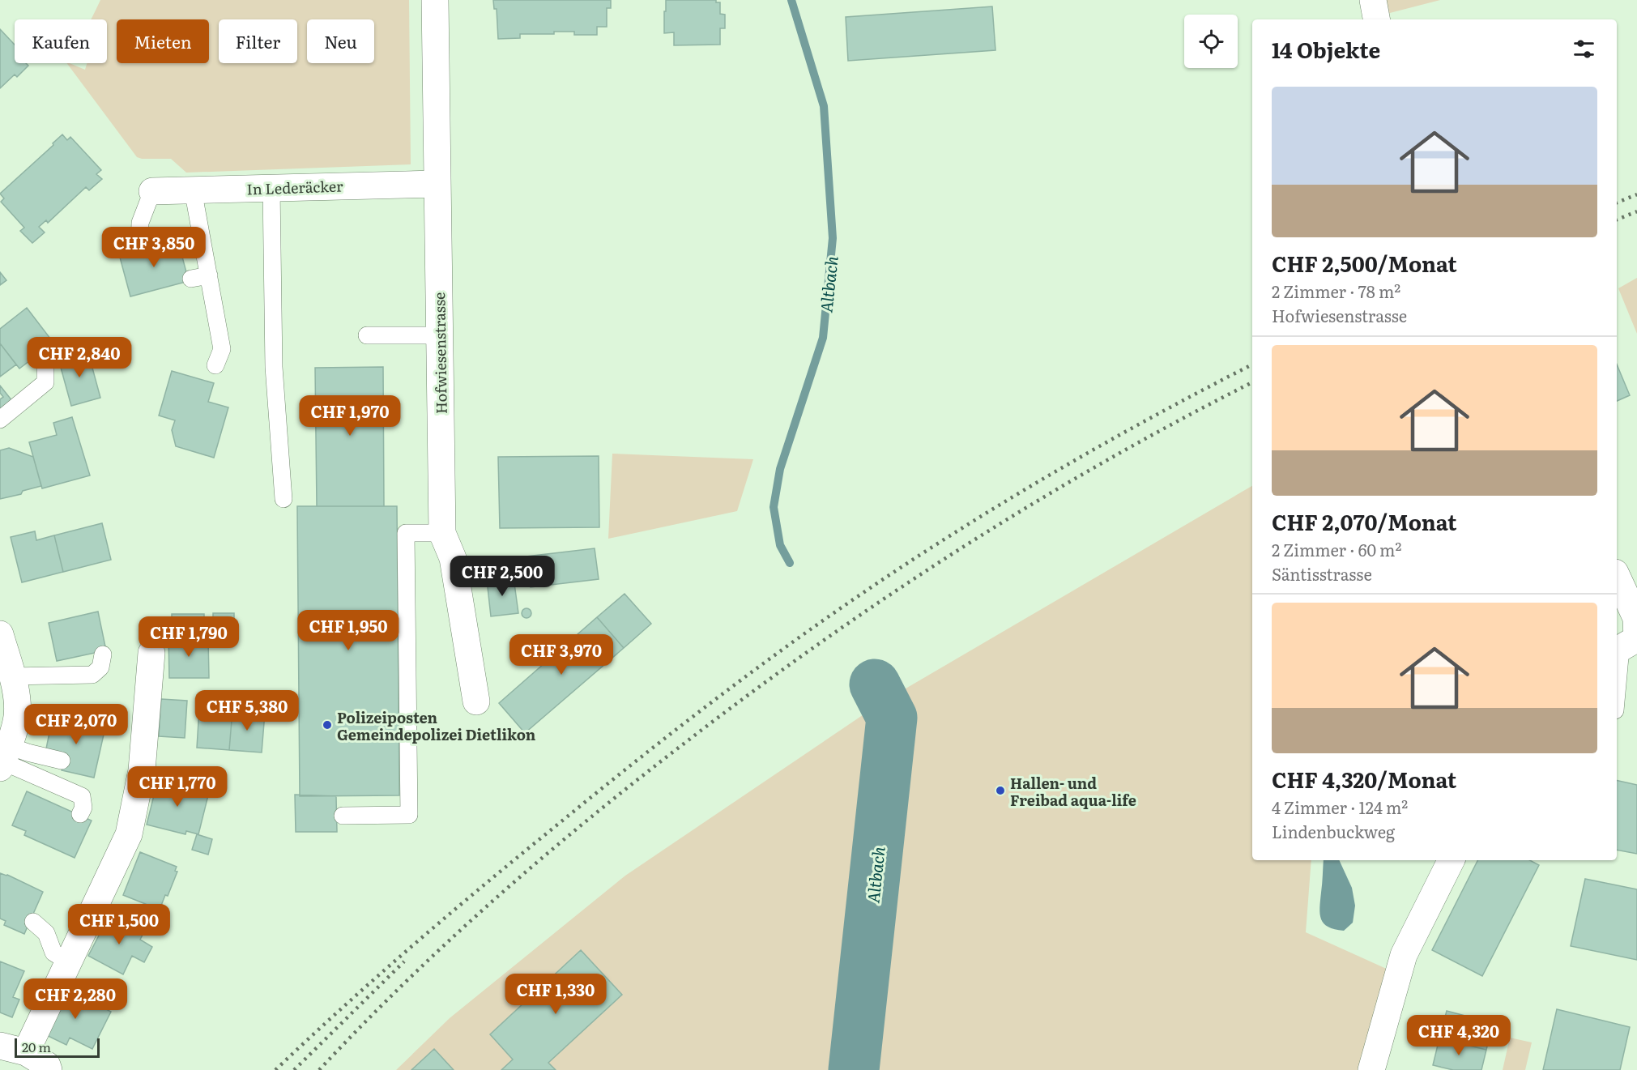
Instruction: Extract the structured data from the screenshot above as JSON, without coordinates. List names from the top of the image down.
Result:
{
  "streets": {
    "street": ["In Lederäcker", "Hofwiesenstrasse"]
  },
  "crossings": [
    ["In Lederäcker", "Hofwiesenstrasse"]
  ],
  "water": ["Altbach"],
  "places": ["Polizeiposten Gemeindepolizei Dietlikon", "Hallen- und Freibad aqua-life"],
  "scale_bar": "20 m",
  "page": {
    "chip": [
      "Kaufen",
      "Mieten",
      "Filter",
      "Neu"
    ],
    "heading": "14 Objekte",
    "list": [
      {
        "name": "CHF 2,500/Monat",
        "note": "2 Zimmer · 78 m² · Hofwiesenstrasse"
      },
      {
        "name": "CHF 2,070/Monat",
        "note": "2 Zimmer · 60 m² · Säntisstrasse"
      },
      {
        "name": "CHF 4,320/Monat",
        "note": "4 Zimmer · 124 m² · Lindenbuckweg"
      }
    ],
    "price": [
      "CHF 3,850",
      "CHF 2,840",
      "CHF 1,970",
      "CHF 2,500",
      "CHF 1,950",
      "CHF 1,790",
      "CHF 3,970",
      "CHF 5,380",
      "CHF 2,070",
      "CHF 1,770",
      "CHF 1,500",
      "CHF 1,330",
      "CHF 2,280",
      "CHF 4,320"
    ],
    "scale": "20 m"
  }
}
